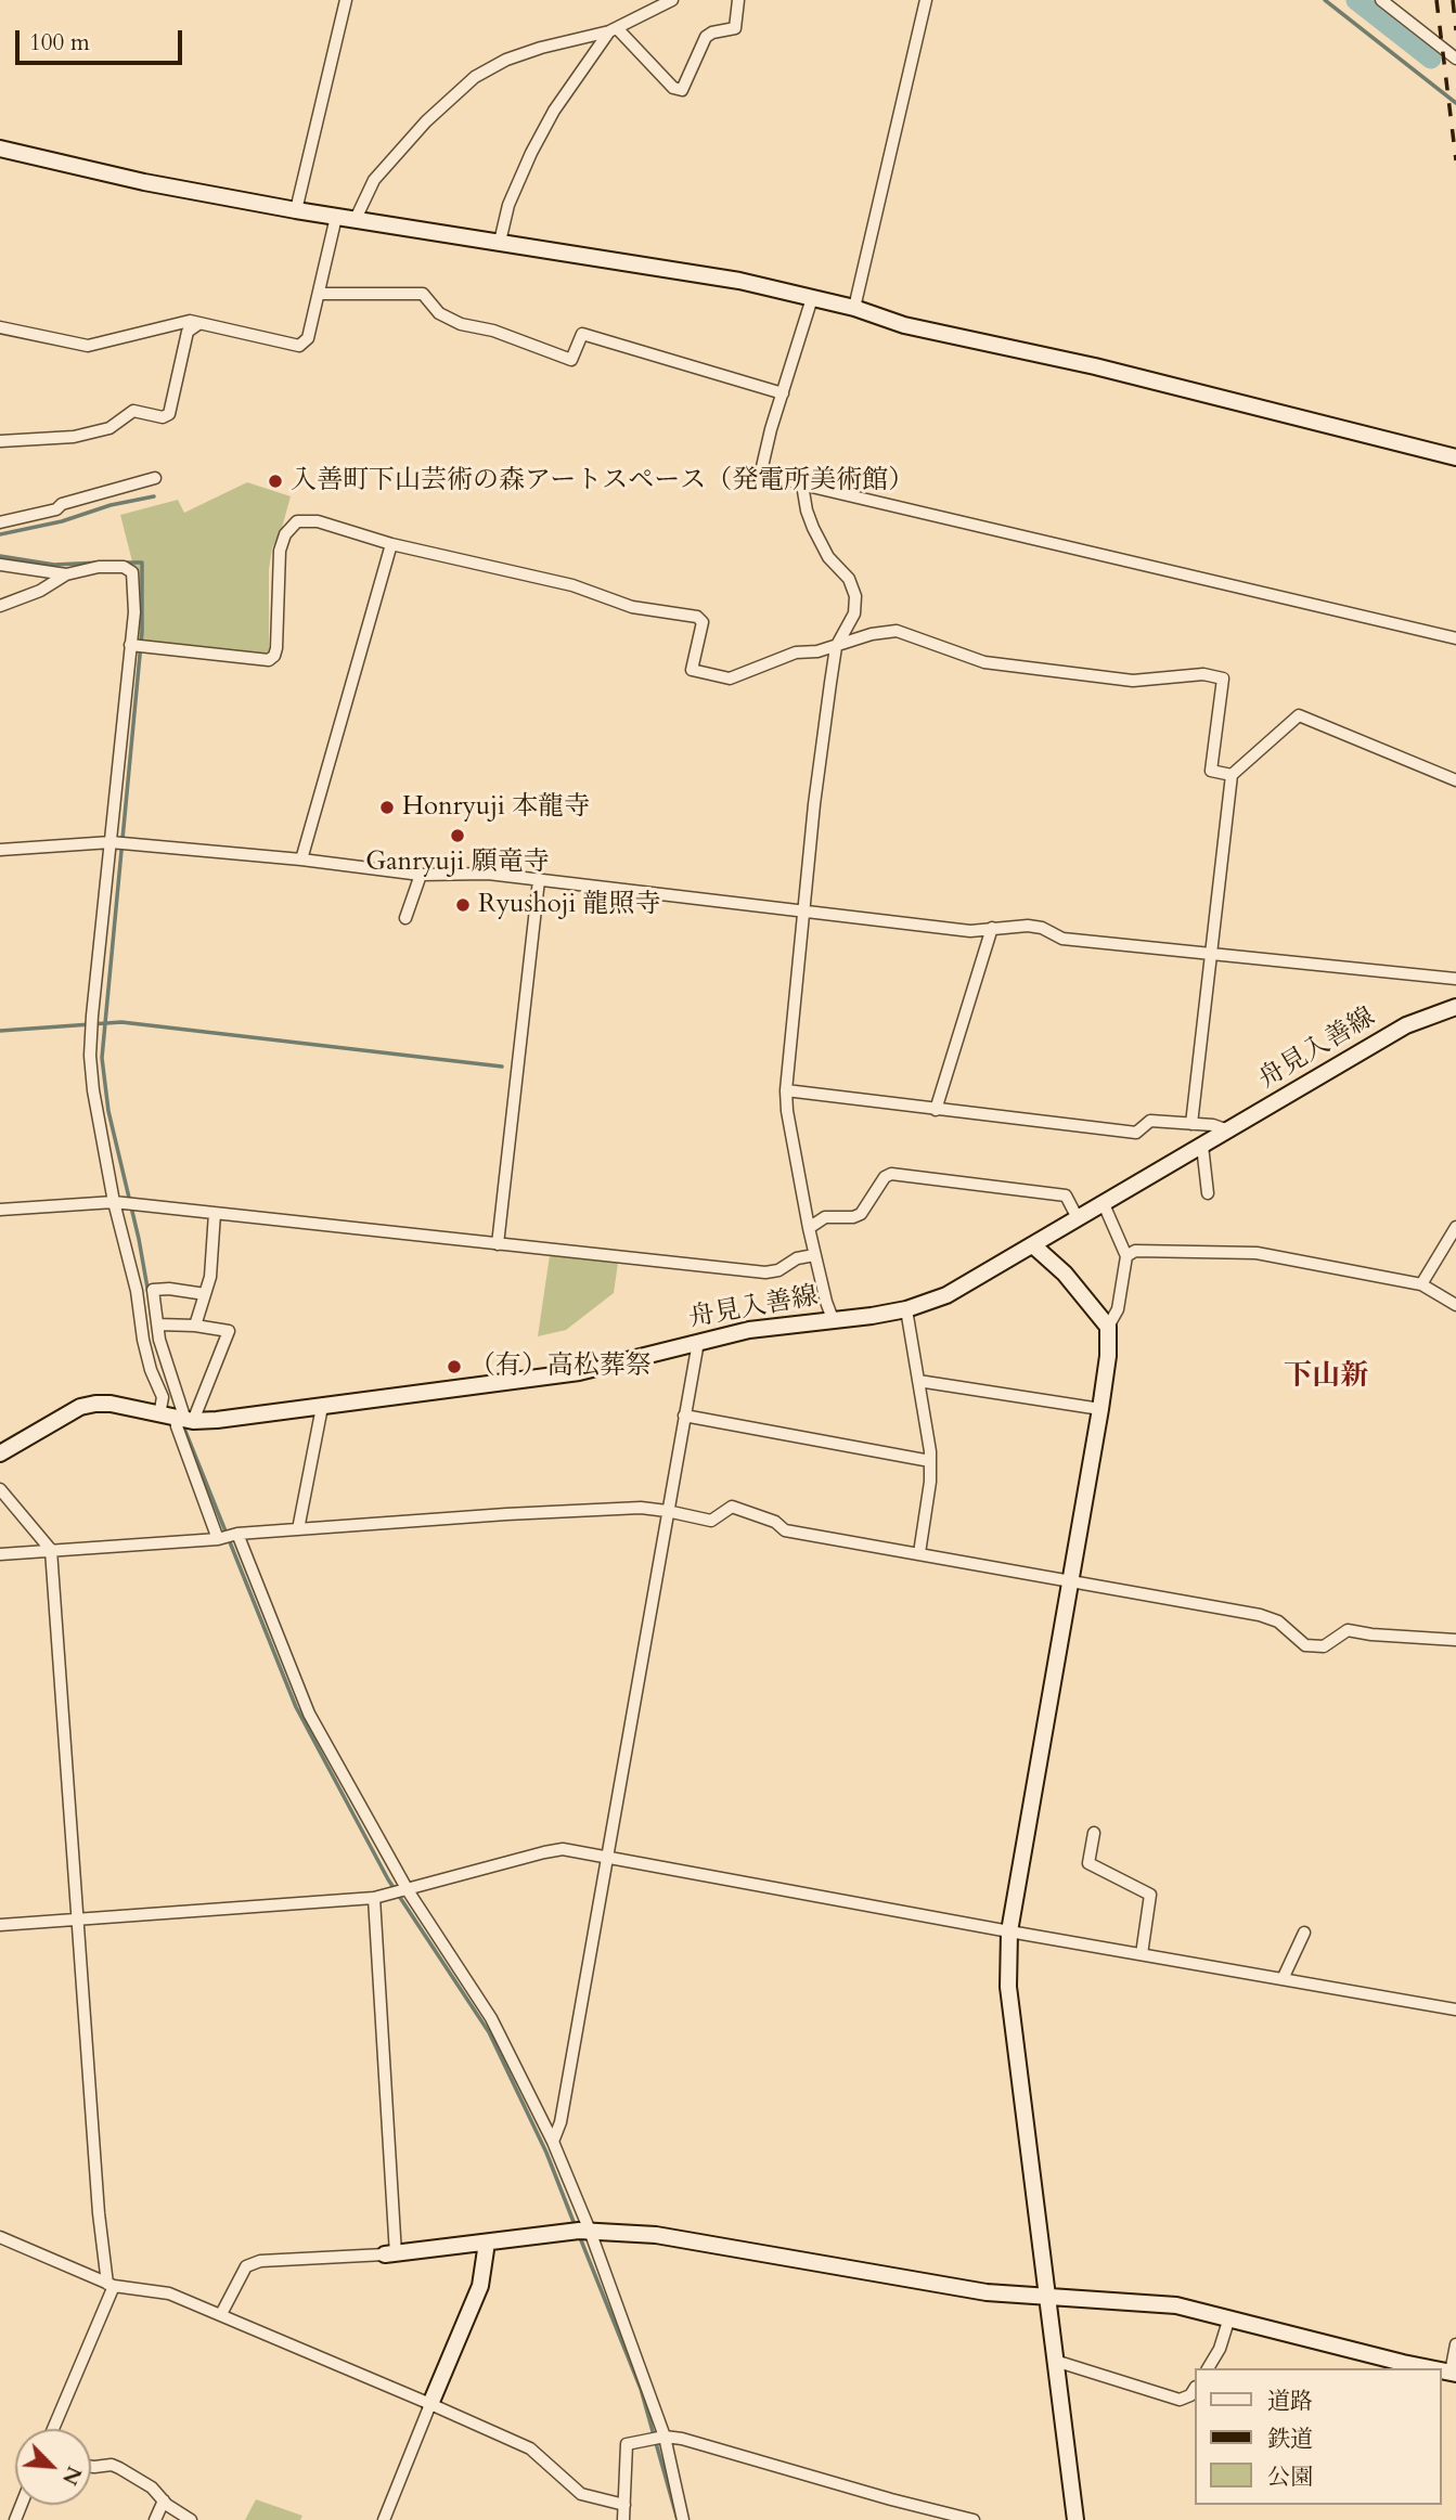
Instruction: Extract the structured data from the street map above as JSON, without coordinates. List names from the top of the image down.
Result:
{
  "streets": {
    "street": ["舟見入善線"]
  },
  "districts": ["下山新"],
  "places": [
    "入善町下山芸術の森アートスペース（発電所美術館）",
    "Honryuji 本龍寺",
    "Ganryuji 願竜寺",
    "Ryushoji 龍照寺",
    "（有）高松葬祭"
  ],
  "legend": ["道路", "鉄道", "公園"],
  "scale_bar": "100 m",
  "north": "bottom right"
}
